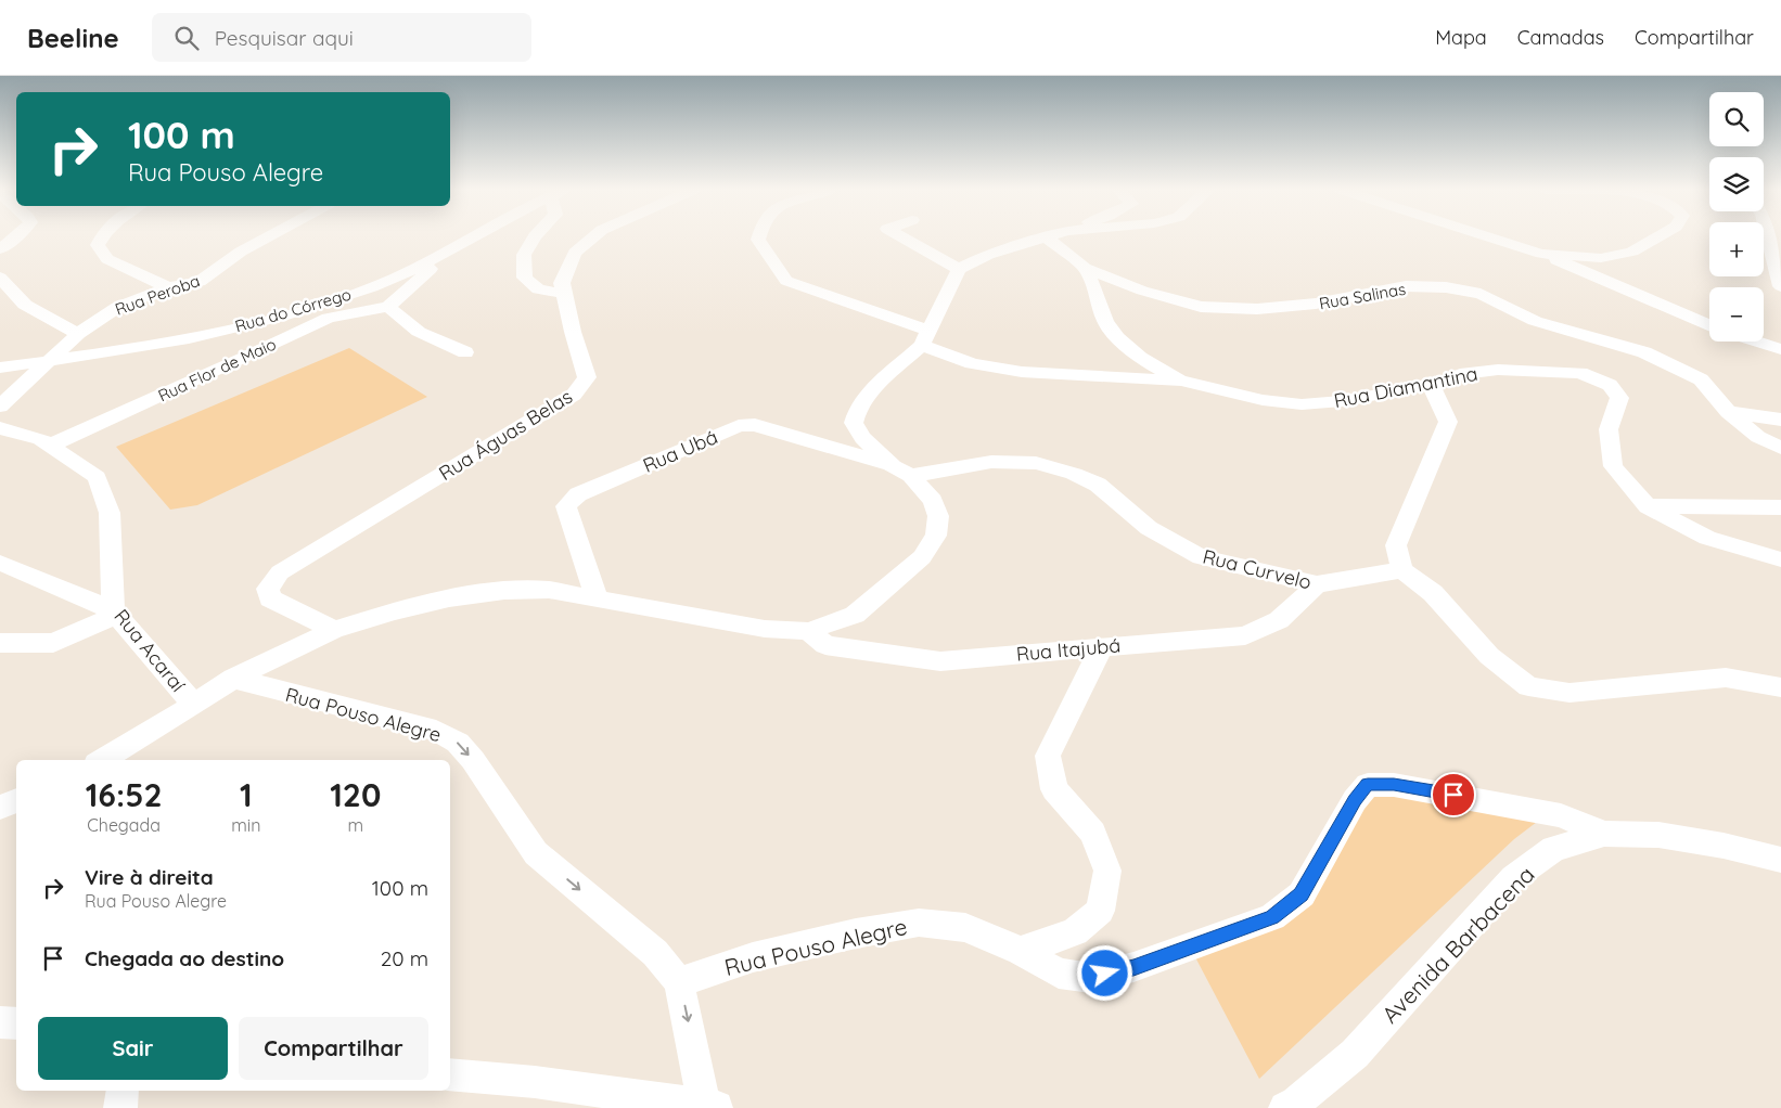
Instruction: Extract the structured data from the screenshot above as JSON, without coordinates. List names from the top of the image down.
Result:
{
  "streets": {
    "street": [
      "Rua Peroba",
      "Rua Salinas",
      "Rua do Córrego",
      "Rua Flor de Maio",
      "Rua Diamantina",
      "Rua Águas Belas",
      "Rua Ubá",
      "Rua Curvelo",
      "Rua Itajubá",
      "Rua Acaraí",
      "Rua Pouso Alegre",
      "Avenida Barbacena"
    ]
  },
  "crossings": [
    ["Rua Peroba", "Rua do Córrego"],
    ["Rua Flor de Maio", "Rua Acaraí"],
    ["Rua Ubá", "Rua Curvelo"],
    ["Rua Curvelo", "Rua Itajubá"],
    ["Rua Pouso Alegre", "Avenida Barbacena"]
  ],
  "one_way": ["Rua Pouso Alegre"],
  "page": {
    "header": "Beeline",
    "search": "Pesquisar aqui",
    "nav": ["Mapa", "Camadas", "Compartilhar"],
    "map_buttons": ["+", "−"],
    "turn": ["100 m", "Rua Pouso Alegre"],
    "eta": [
      "16:52",
      "Chegada",
      "1",
      "min",
      "120",
      "m"
    ],
    "list": [
      {
        "name": "Vire à direita",
        "note": "Rua Pouso Alegre",
        "value": "100 m"
      },
      {
        "name": "Chegada ao destino",
        "value": "20 m"
      }
    ],
    "buttons": ["Sair", "Compartilhar"]
  }
}
